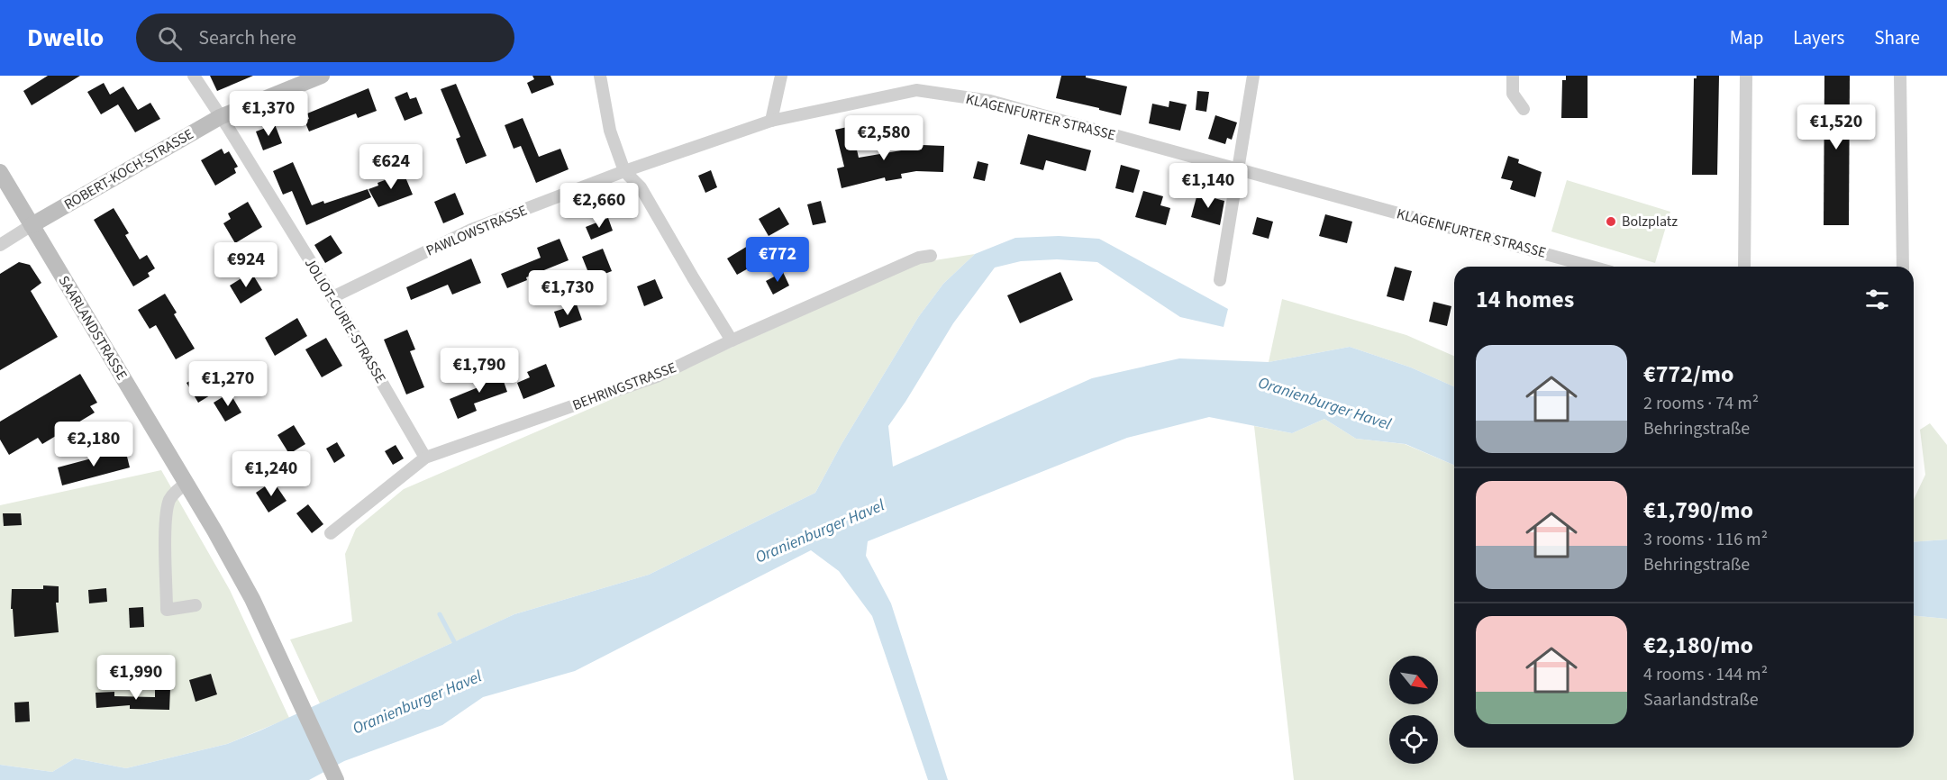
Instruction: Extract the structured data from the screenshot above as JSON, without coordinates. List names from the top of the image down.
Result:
{
  "streets": {
    "street": [
      "KLAGENFURTER STRASSE",
      "ROBERT-KOCH-STRASSE",
      "PAWLOWSTRASSE",
      "JOLIOT-CURIE-STRASSE",
      "SAARLANDSTRASSE",
      "BEHRINGSTRASSE"
    ]
  },
  "crossings": [
    ["KLAGENFURTER STRASSE", "PAWLOWSTRASSE"],
    ["ROBERT-KOCH-STRASSE", "JOLIOT-CURIE-STRASSE"],
    ["ROBERT-KOCH-STRASSE", "SAARLANDSTRASSE"],
    ["PAWLOWSTRASSE", "JOLIOT-CURIE-STRASSE"],
    ["JOLIOT-CURIE-STRASSE", "BEHRINGSTRASSE"]
  ],
  "water": ["Oranienburger Havel"],
  "places": ["Bolzplatz"],
  "north": "bottom right",
  "page": {
    "header": "Dwello",
    "search": "Search here",
    "nav": ["Map", "Layers", "Share"],
    "price": [
      "€1,370",
      "€1,520",
      "€2,580",
      "€624",
      "€1,140",
      "€2,660",
      "€772",
      "€924",
      "€1,730",
      "€1,790",
      "€1,270",
      "€2,180",
      "€1,240",
      "€1,990"
    ],
    "heading": "14 homes",
    "list": [
      {
        "name": "€772/mo",
        "note": "2 rooms · 74 m² · Behringstraße"
      },
      {
        "name": "€1,790/mo",
        "note": "3 rooms · 116 m² · Behringstraße"
      },
      {
        "name": "€2,180/mo",
        "note": "4 rooms · 144 m² · Saarlandstraße"
      }
    ]
  }
}
